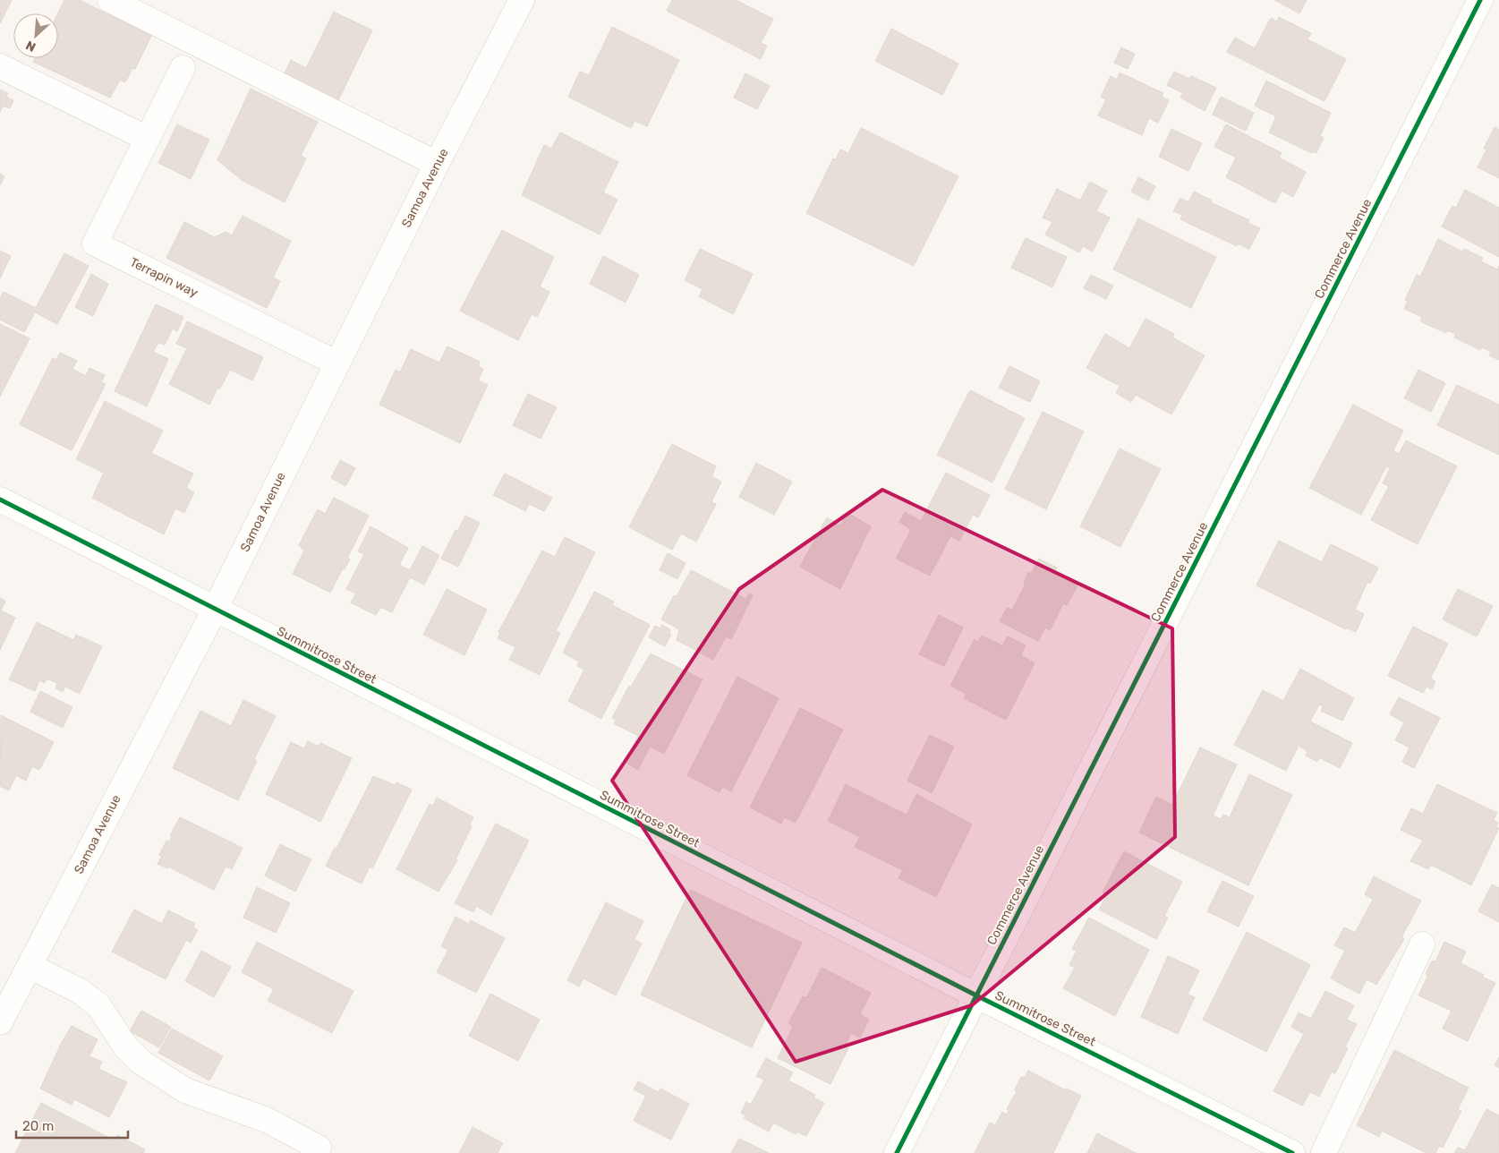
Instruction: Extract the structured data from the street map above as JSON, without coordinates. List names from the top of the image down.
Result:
{
  "streets": {
    "street": [
      "Samoa Avenue",
      "Commerce Avenue",
      "Terrapin way",
      "Summitrose Street"
    ]
  },
  "crossings": [
    ["Samoa Avenue", "Terrapin way"],
    ["Samoa Avenue", "Summitrose Street"],
    ["Commerce Avenue", "Summitrose Street"]
  ],
  "scale_bar": "20 m",
  "north": "bottom left"
}
